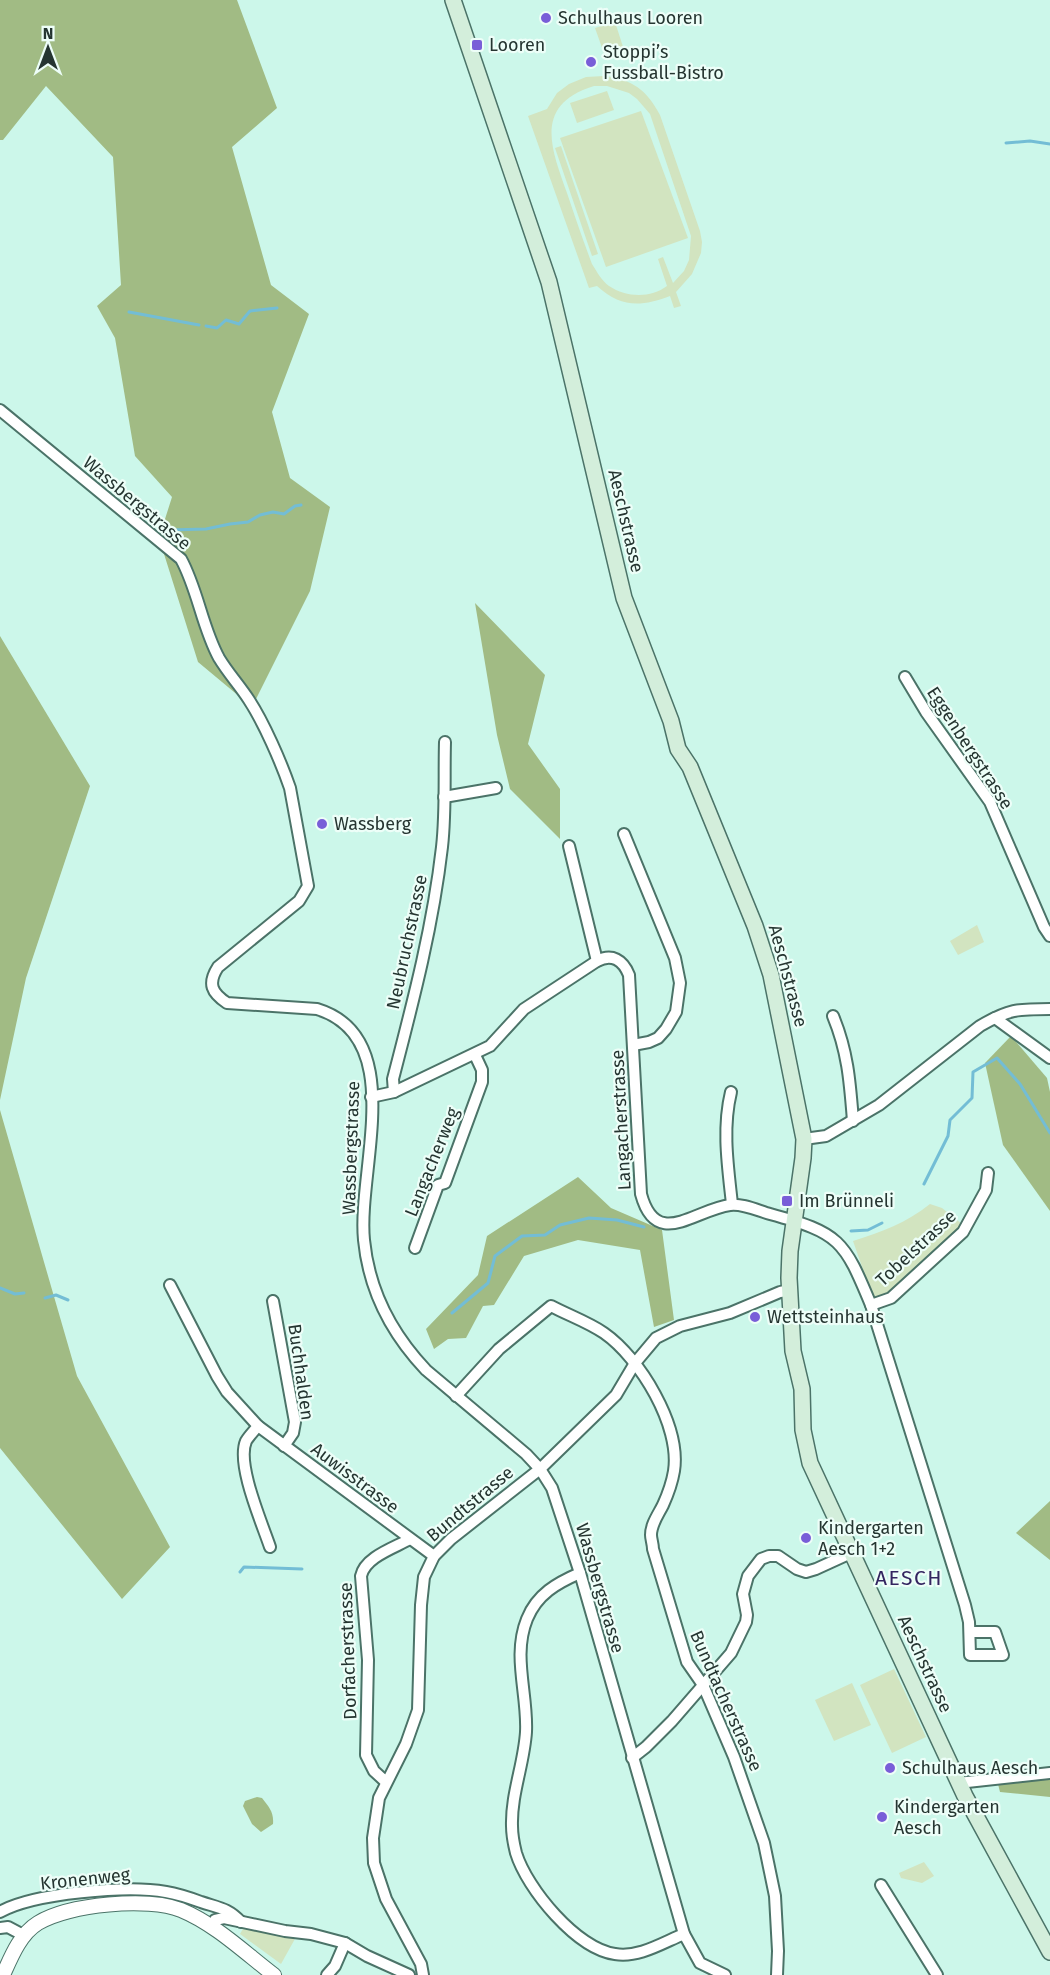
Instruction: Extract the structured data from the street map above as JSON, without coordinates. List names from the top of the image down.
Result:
{
  "streets": {
    "main road": ["Aeschstrasse"],
    "street": [
      "Wassbergstrasse",
      "Eggenbergstrasse",
      "Neubruchstrasse",
      "Langacherstrasse",
      "Langacherweg",
      "Tobelstrasse",
      "Buchhalden",
      "Auwisstrasse",
      "Bundtstrasse",
      "Dorfacherstrasse",
      "Bundtacherstrasse",
      "Kronenweg"
    ]
  },
  "crossings": [
    ["Wassbergstrasse", "Bundtstrasse"],
    ["Wassbergstrasse", "Bundtacherstrasse"],
    ["Aeschstrasse", "Bundtstrasse"],
    ["Buchhalden", "Auwisstrasse"],
    ["Auwisstrasse", "Bundtstrasse"],
    ["Auwisstrasse", "Dorfacherstrasse"],
    ["Bundtstrasse", "Dorfacherstrasse"],
    ["Bundtstrasse", "Bundtacherstrasse"]
  ],
  "districts": ["AESCH"],
  "places": {
    "other": [
      "Schulhaus Looren",
      "Stoppi’s Fussball-Bistro",
      "Wassberg",
      "Wettsteinhaus",
      "Kindergarten Aesch 1+2",
      "Schulhaus Aesch",
      "Kindergarten Aesch"
    ],
    "transit": ["Looren", "Im Brünneli"]
  },
  "north": "top"
}
